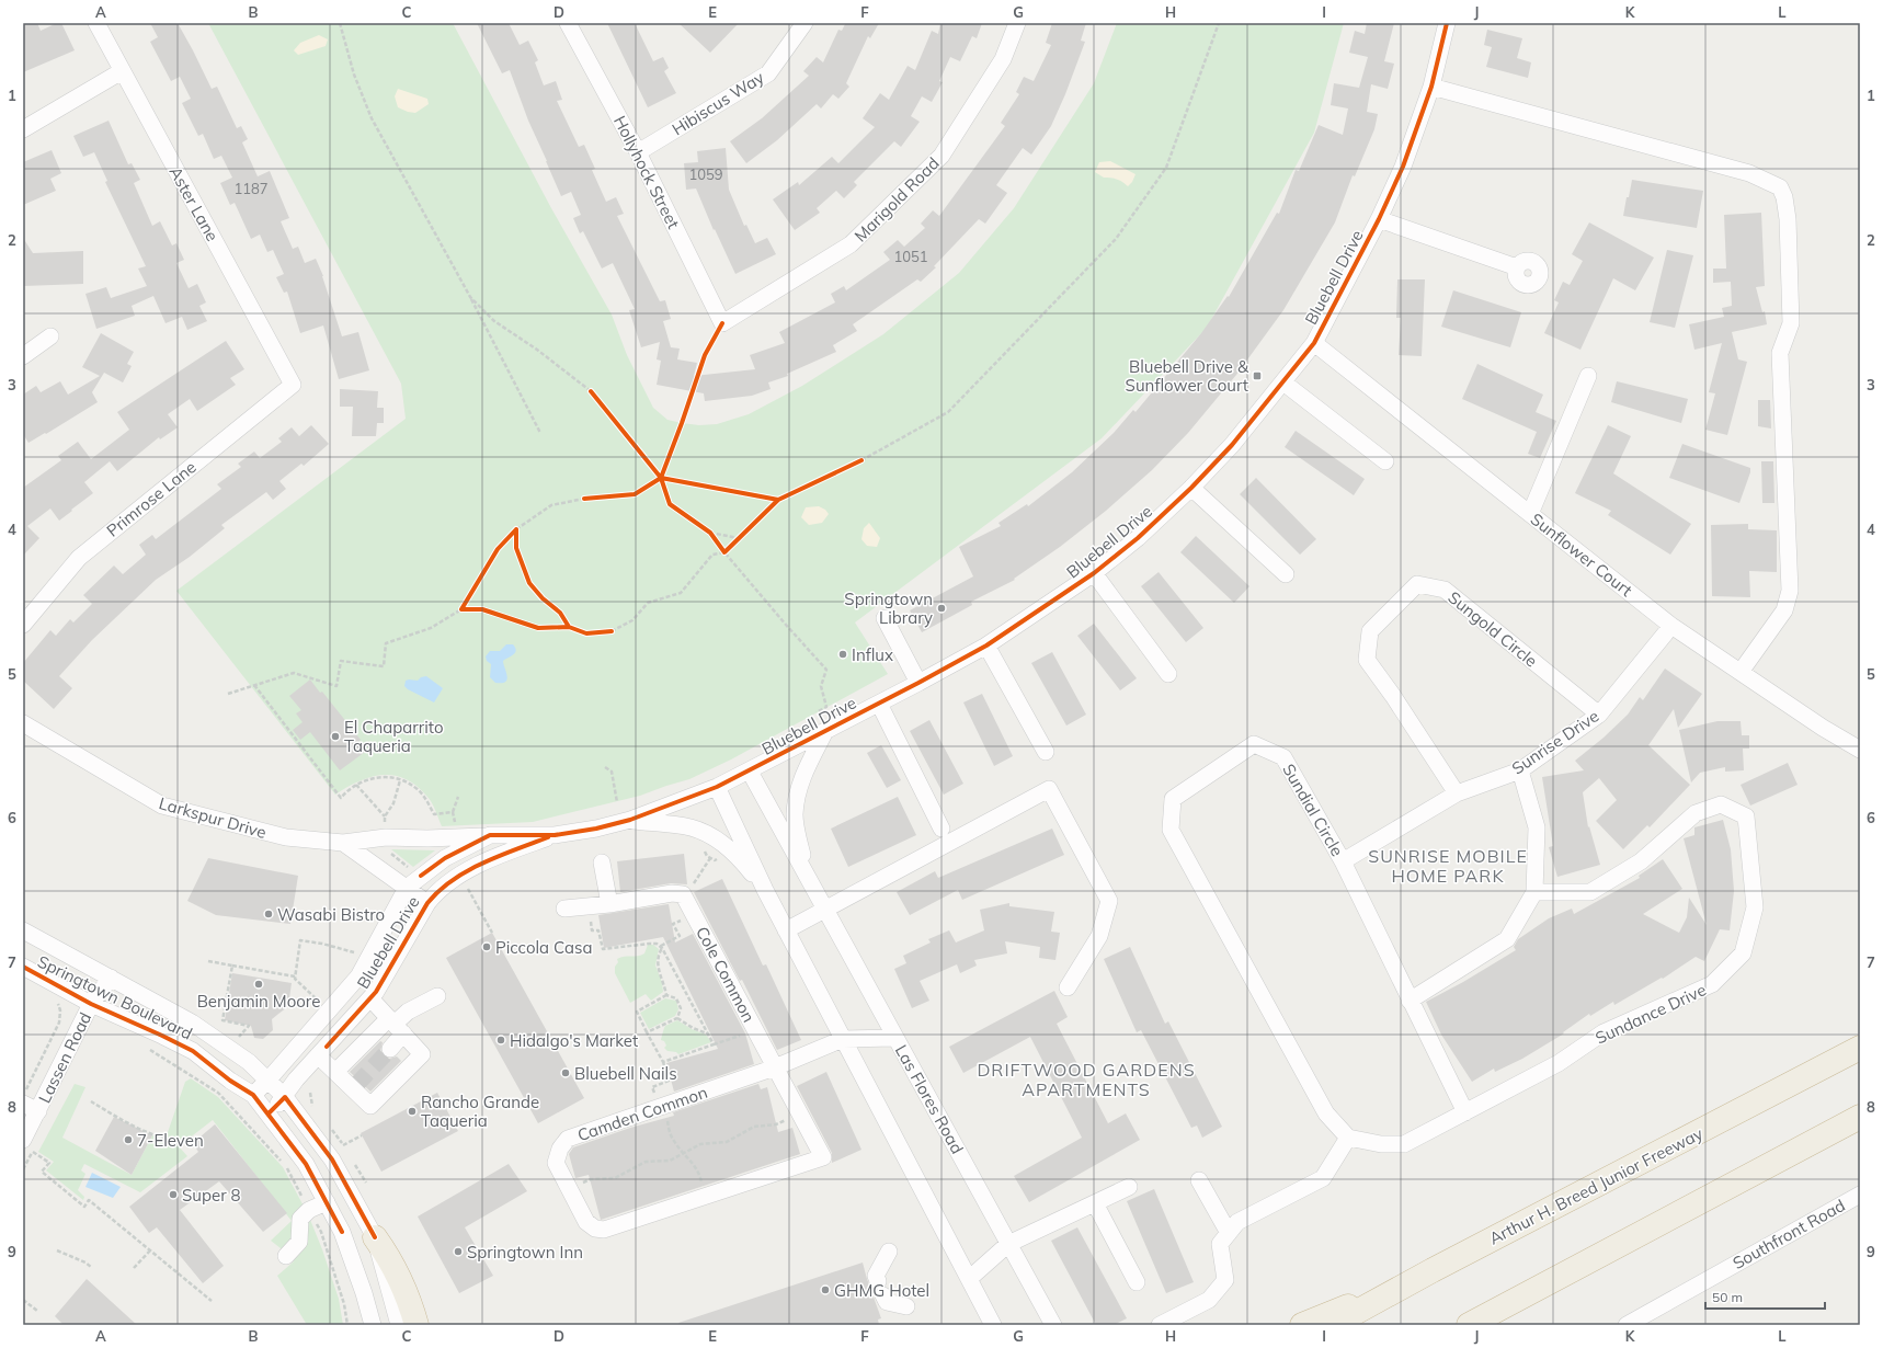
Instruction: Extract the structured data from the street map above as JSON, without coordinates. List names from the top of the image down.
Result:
{
  "streets": {
    "highway": ["Arthur H. Breed Junior Freeway"],
    "street": [
      "Hibiscus Way",
      "Hollyhock Street",
      "Marigold Road",
      "Aster Lane",
      "Bluebell Drive",
      "Primrose Lane",
      "Sunflower Court",
      "Sungold Circle",
      "Sunrise Drive",
      "Sundial Circle",
      "Larkspur Drive",
      "Cole Common",
      "Springtown Boulevard",
      "Sundance Drive",
      "Lassen Road",
      "Las Flores Road",
      "Camden Common",
      "Southfront Road"
    ]
  },
  "crossings": [
    ["Hibiscus Way", "Hollyhock Street"],
    ["Hollyhock Street", "Marigold Road"],
    ["Aster Lane", "Primrose Lane"],
    ["Bluebell Drive", "Sunflower Court"],
    ["Bluebell Drive", "Larkspur Drive"],
    ["Bluebell Drive", "Springtown Boulevard"],
    ["Bluebell Drive", "Las Flores Road"],
    ["Sunflower Court", "Sunrise Drive"],
    ["Sungold Circle", "Sunrise Drive"],
    ["Sunrise Drive", "Sundial Circle"],
    ["Sundial Circle", "Sundance Drive"],
    ["Cole Common", "Camden Common"],
    ["Springtown Boulevard", "Lassen Road"],
    ["Las Flores Road", "Camden Common"]
  ],
  "districts": ["SUNRISE MOBILE HOME PARK", "DRIFTWOOD GARDENS APARTMENTS"],
  "places": {
    "transit": ["Bluebell Drive & Sunflower Court"],
    "other": [
      "Springtown Library",
      "Influx",
      "El Chaparrito Taqueria",
      "Wasabi Bistro",
      "Piccola Casa",
      "Benjamin Moore",
      "Hidalgo's Market",
      "Bluebell Nails",
      "Rancho Grande Taqueria",
      "7-Eleven",
      "Super 8",
      "Springtown Inn",
      "GHMG Hotel"
    ]
  },
  "house_numbers": ["1059", "1187", "1051"],
  "scale_bar": "50 m",
  "grid": {
    "columns": [
      "A",
      "B",
      "C",
      "D",
      "E",
      "F",
      "G",
      "H",
      "I",
      "J",
      "K",
      "L"
    ],
    "rows": [
      "1",
      "2",
      "3",
      "4",
      "5",
      "6",
      "7",
      "8",
      "9"
    ]
  }
}
